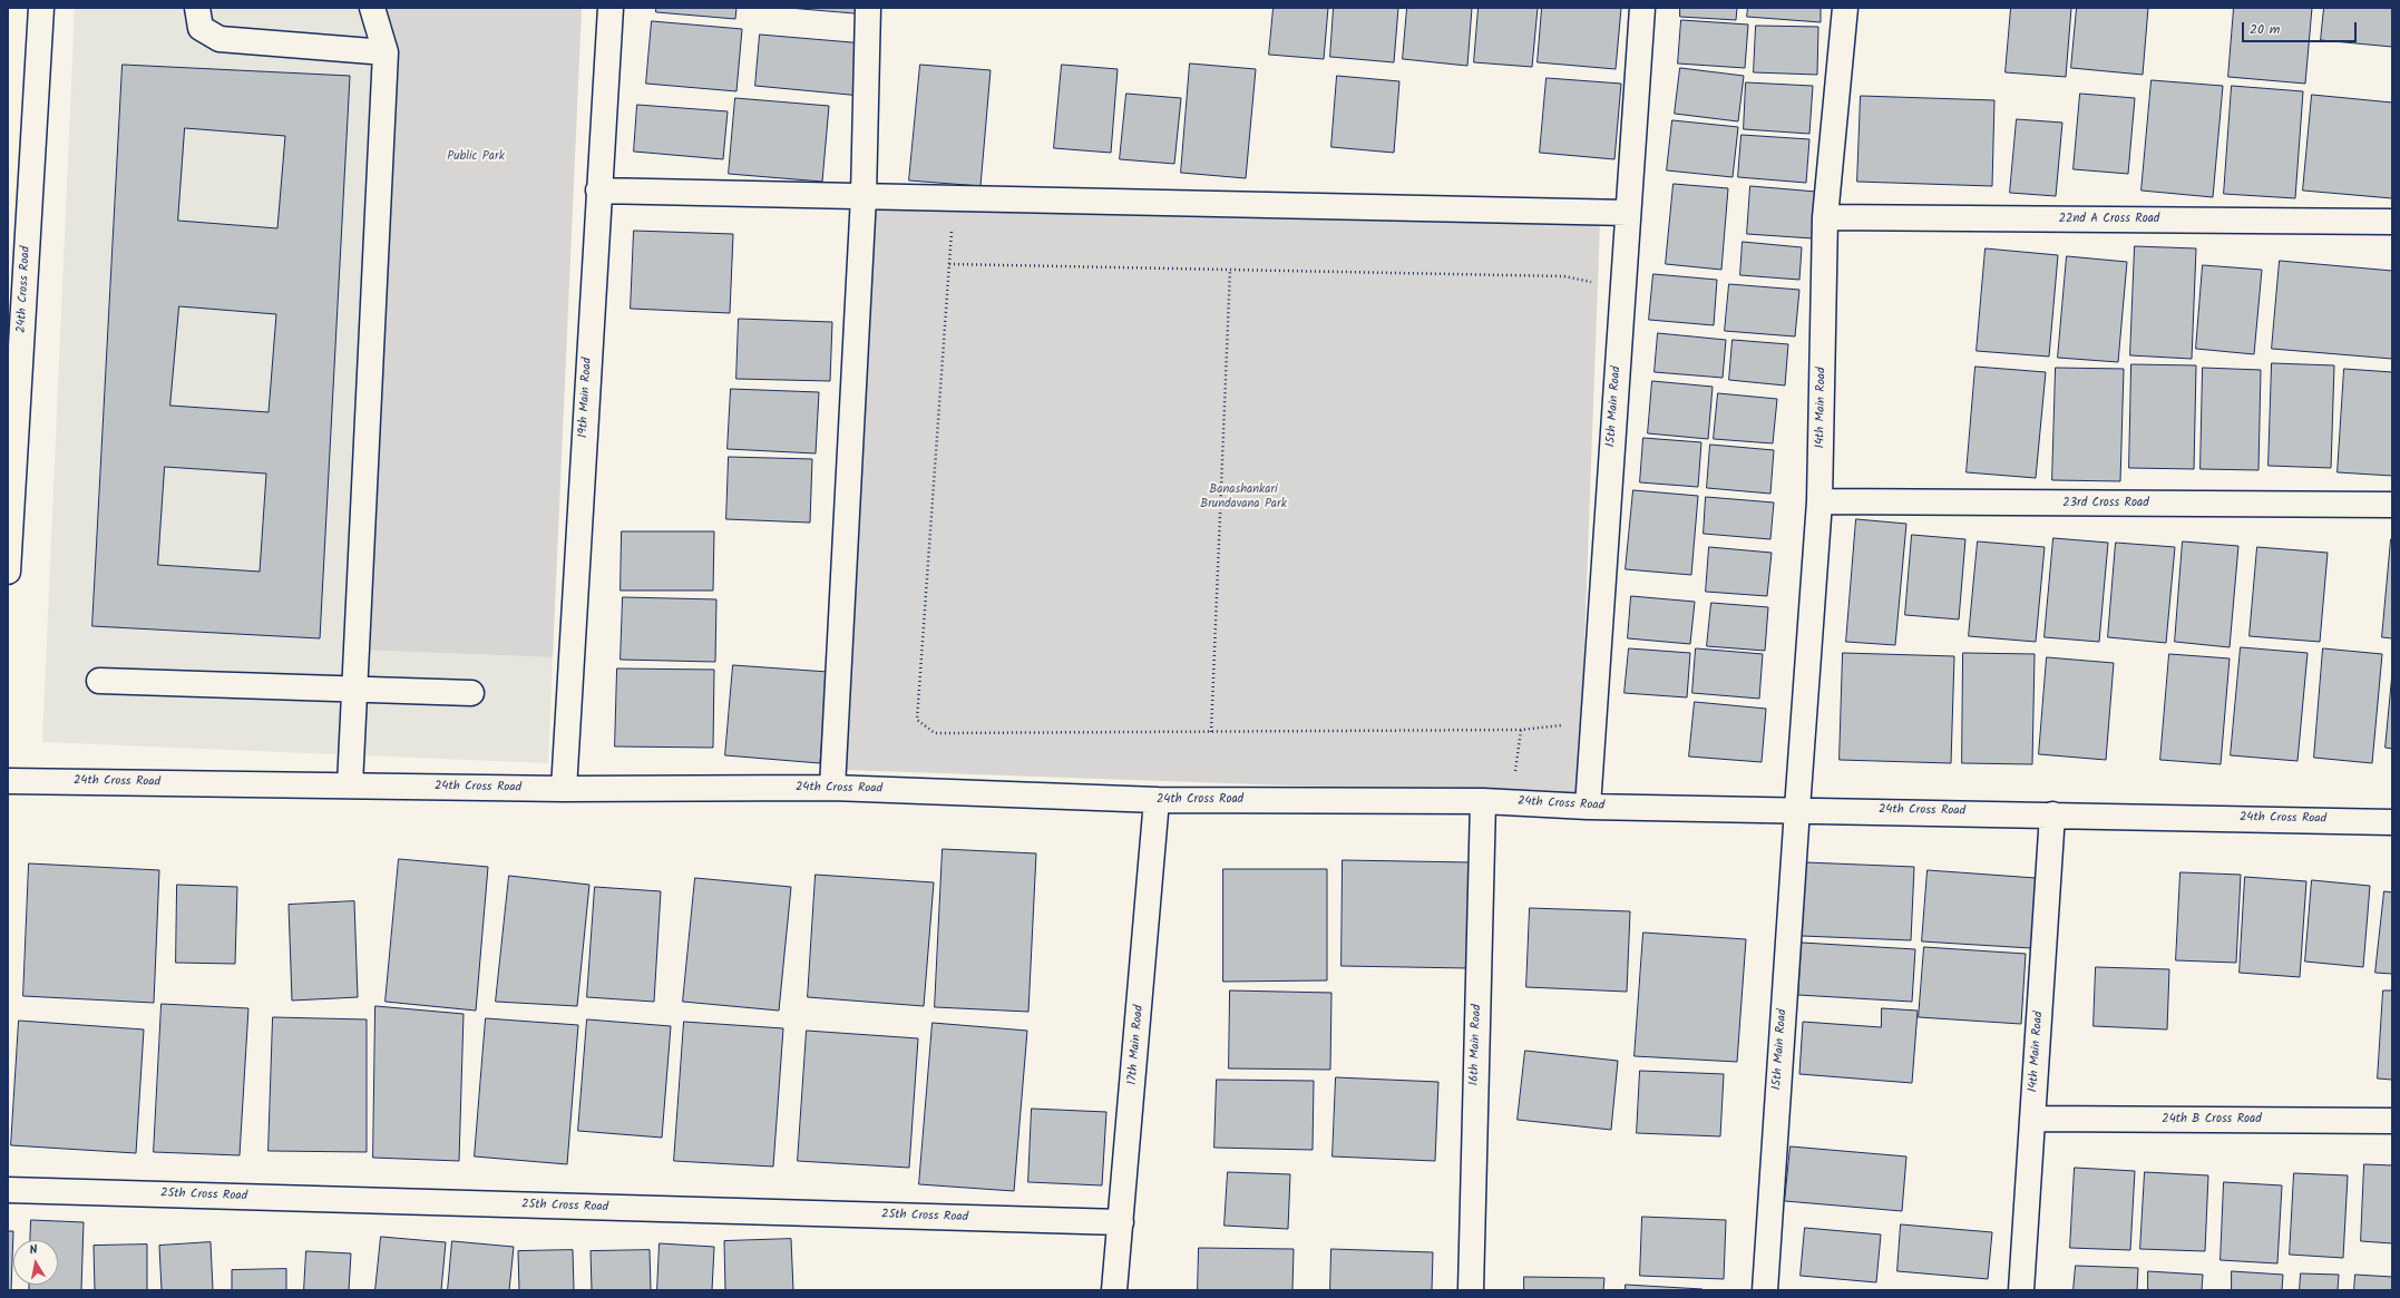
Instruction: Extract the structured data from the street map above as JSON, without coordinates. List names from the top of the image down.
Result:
{
  "streets": {
    "street": [
      "22nd A Cross Road",
      "24th Cross Road",
      "19th Main Road",
      "15th Main Road",
      "14th Main Road",
      "23rd Cross Road",
      "17th Main Road",
      "16th Main Road",
      "24th B Cross Road",
      "25th Cross Road"
    ]
  },
  "crossings": [
    ["22nd A Cross Road", "14th Main Road"],
    ["24th Cross Road", "19th Main Road"],
    ["24th Cross Road", "15th Main Road"],
    ["24th Cross Road", "14th Main Road"],
    ["24th Cross Road", "17th Main Road"],
    ["24th Cross Road", "16th Main Road"],
    ["15th Main Road", "14th Main Road"],
    ["14th Main Road", "23rd Cross Road"],
    ["14th Main Road", "24th B Cross Road"],
    ["17th Main Road", "25th Cross Road"]
  ],
  "parks": ["Public Park", "Banashankari Brundavana Park"],
  "scale_bar": "20 m",
  "north": "top"
}
